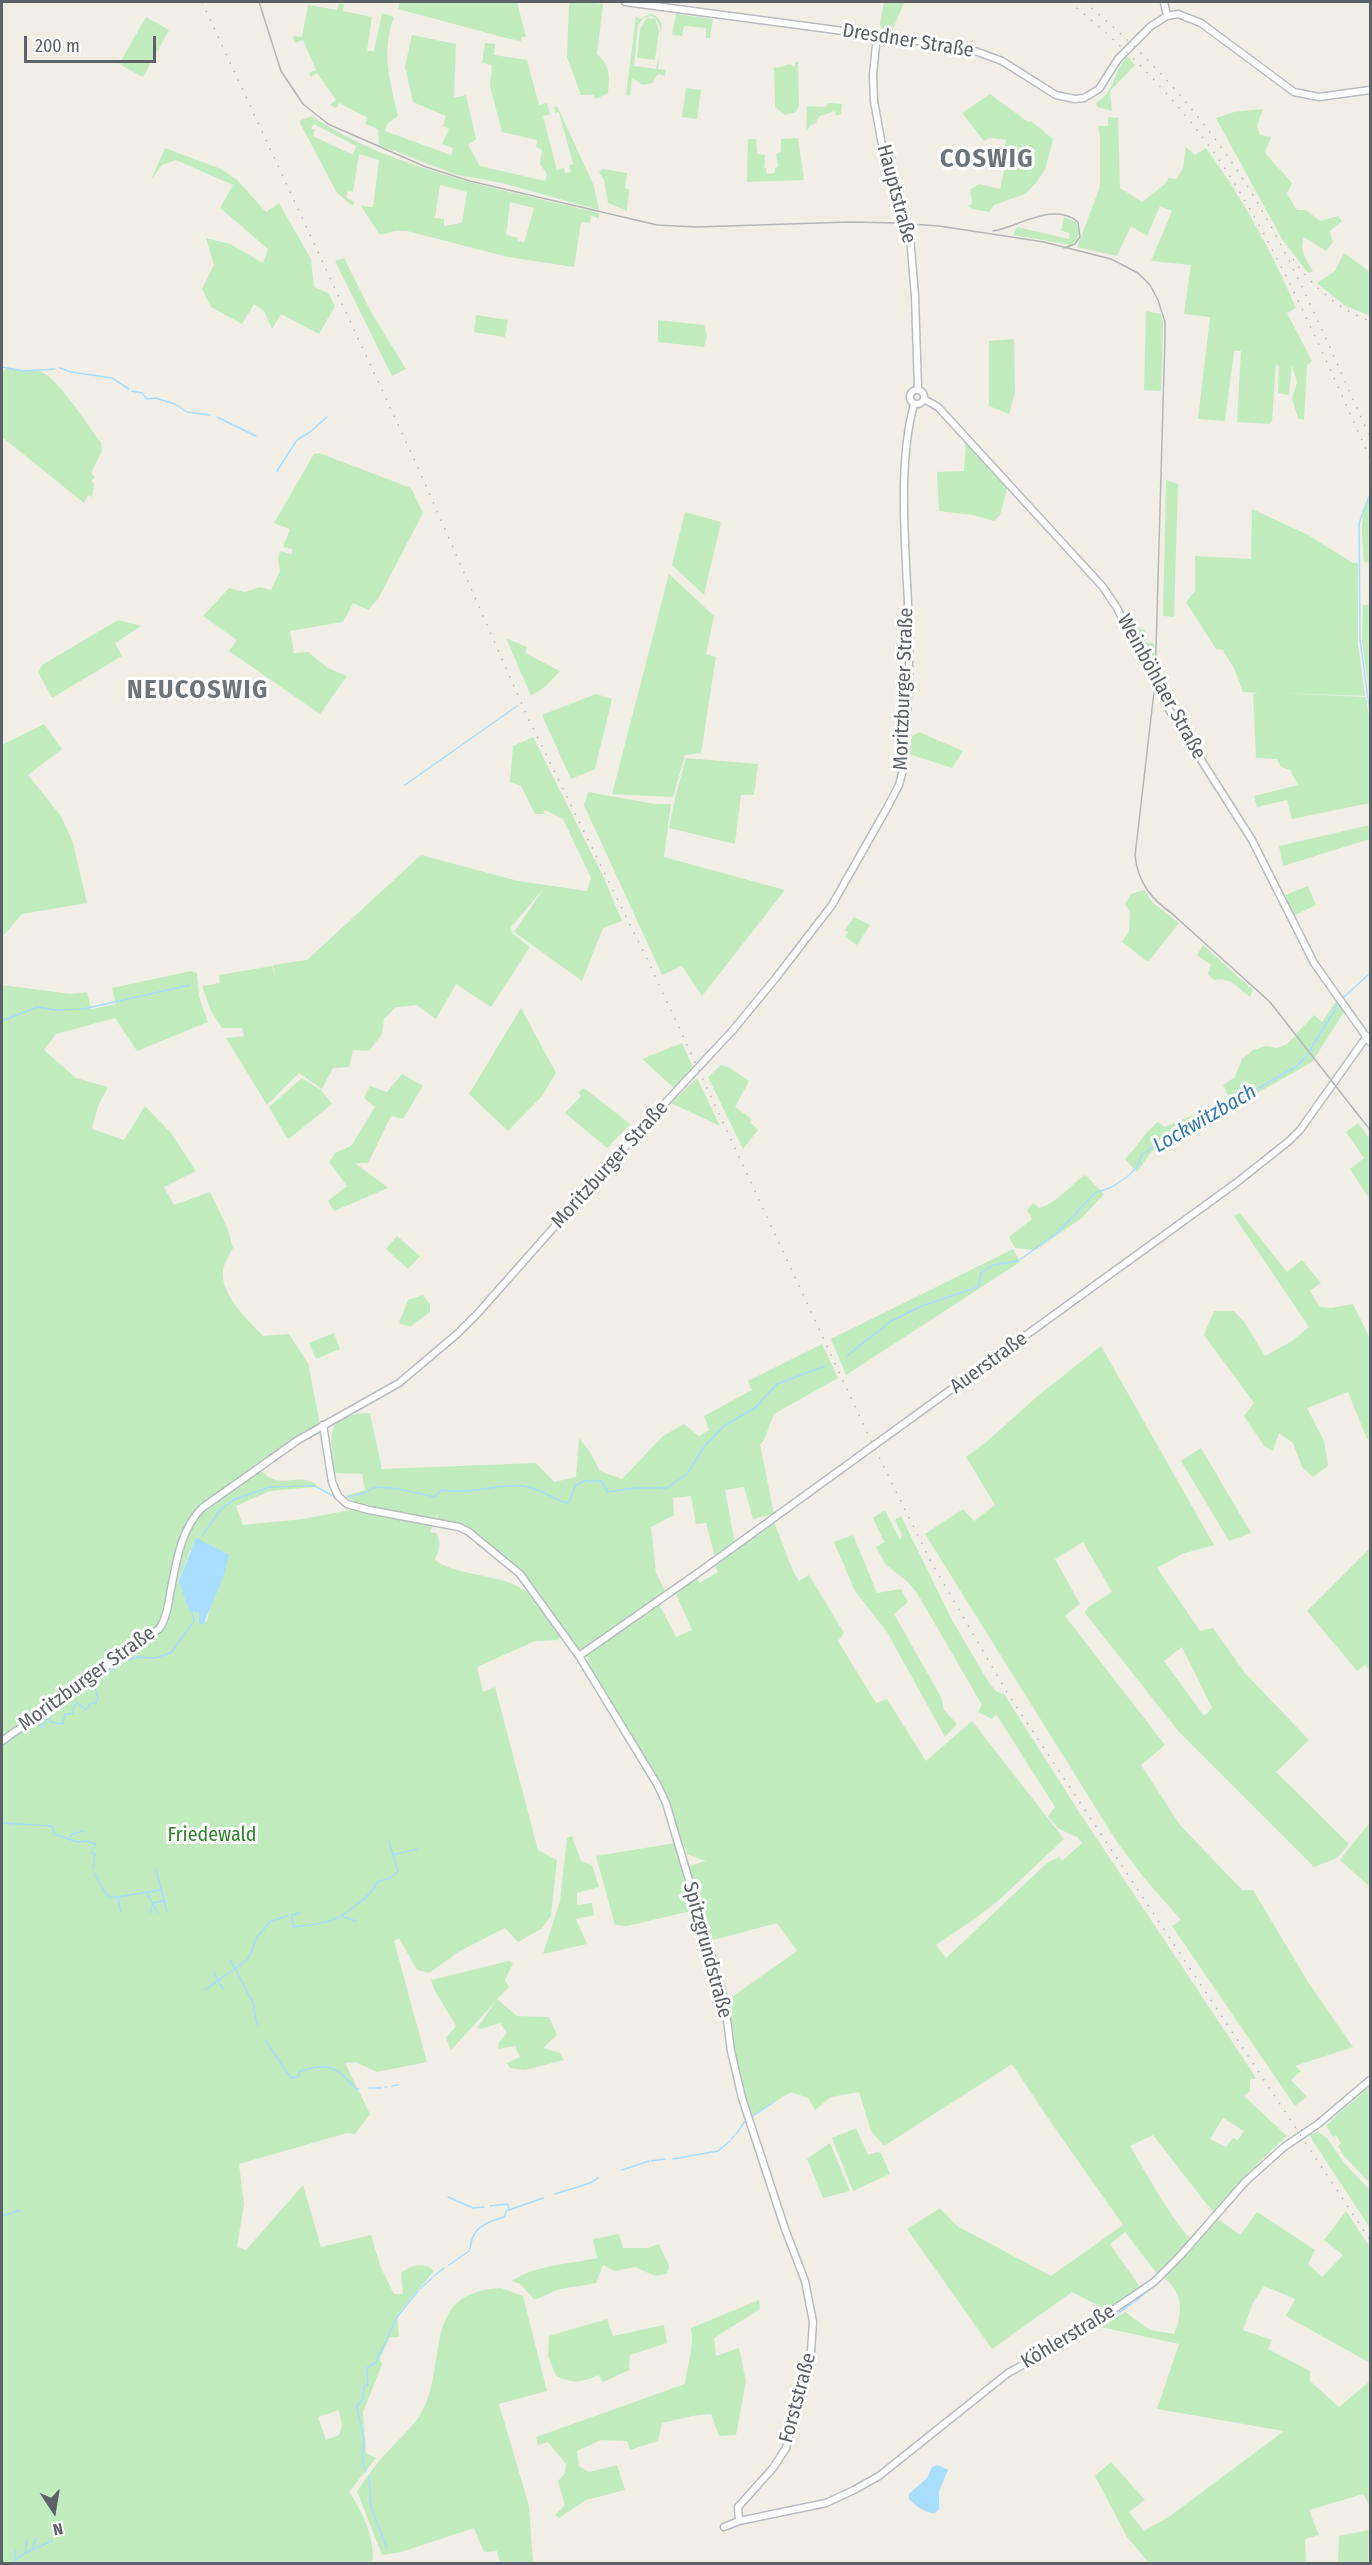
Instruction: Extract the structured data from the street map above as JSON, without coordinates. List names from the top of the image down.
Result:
{
  "streets": {
    "street": [
      "Dresdner Straße",
      "Hauptstraße",
      "Weinböhlaer Straße",
      "Moritzburger Straße",
      "Auerstraße",
      "Spitzgrundstraße",
      "Köhlerstraße",
      "Forststraße"
    ]
  },
  "crossings": [
    ["Dresdner Straße", "Hauptstraße"],
    ["Hauptstraße", "Weinböhlaer Straße"],
    ["Hauptstraße", "Moritzburger Straße"],
    ["Weinböhlaer Straße", "Moritzburger Straße"],
    ["Weinböhlaer Straße", "Auerstraße"],
    ["Moritzburger Straße", "Spitzgrundstraße"],
    ["Auerstraße", "Spitzgrundstraße"],
    ["Spitzgrundstraße", "Forststraße"],
    ["Köhlerstraße", "Forststraße"]
  ],
  "districts": ["COSWIG", "NEUCOSWIG"],
  "water": ["Lockwitzbach"],
  "parks": ["Friedewald"],
  "scale_bar": "200 m",
  "north": "bottom"
}
